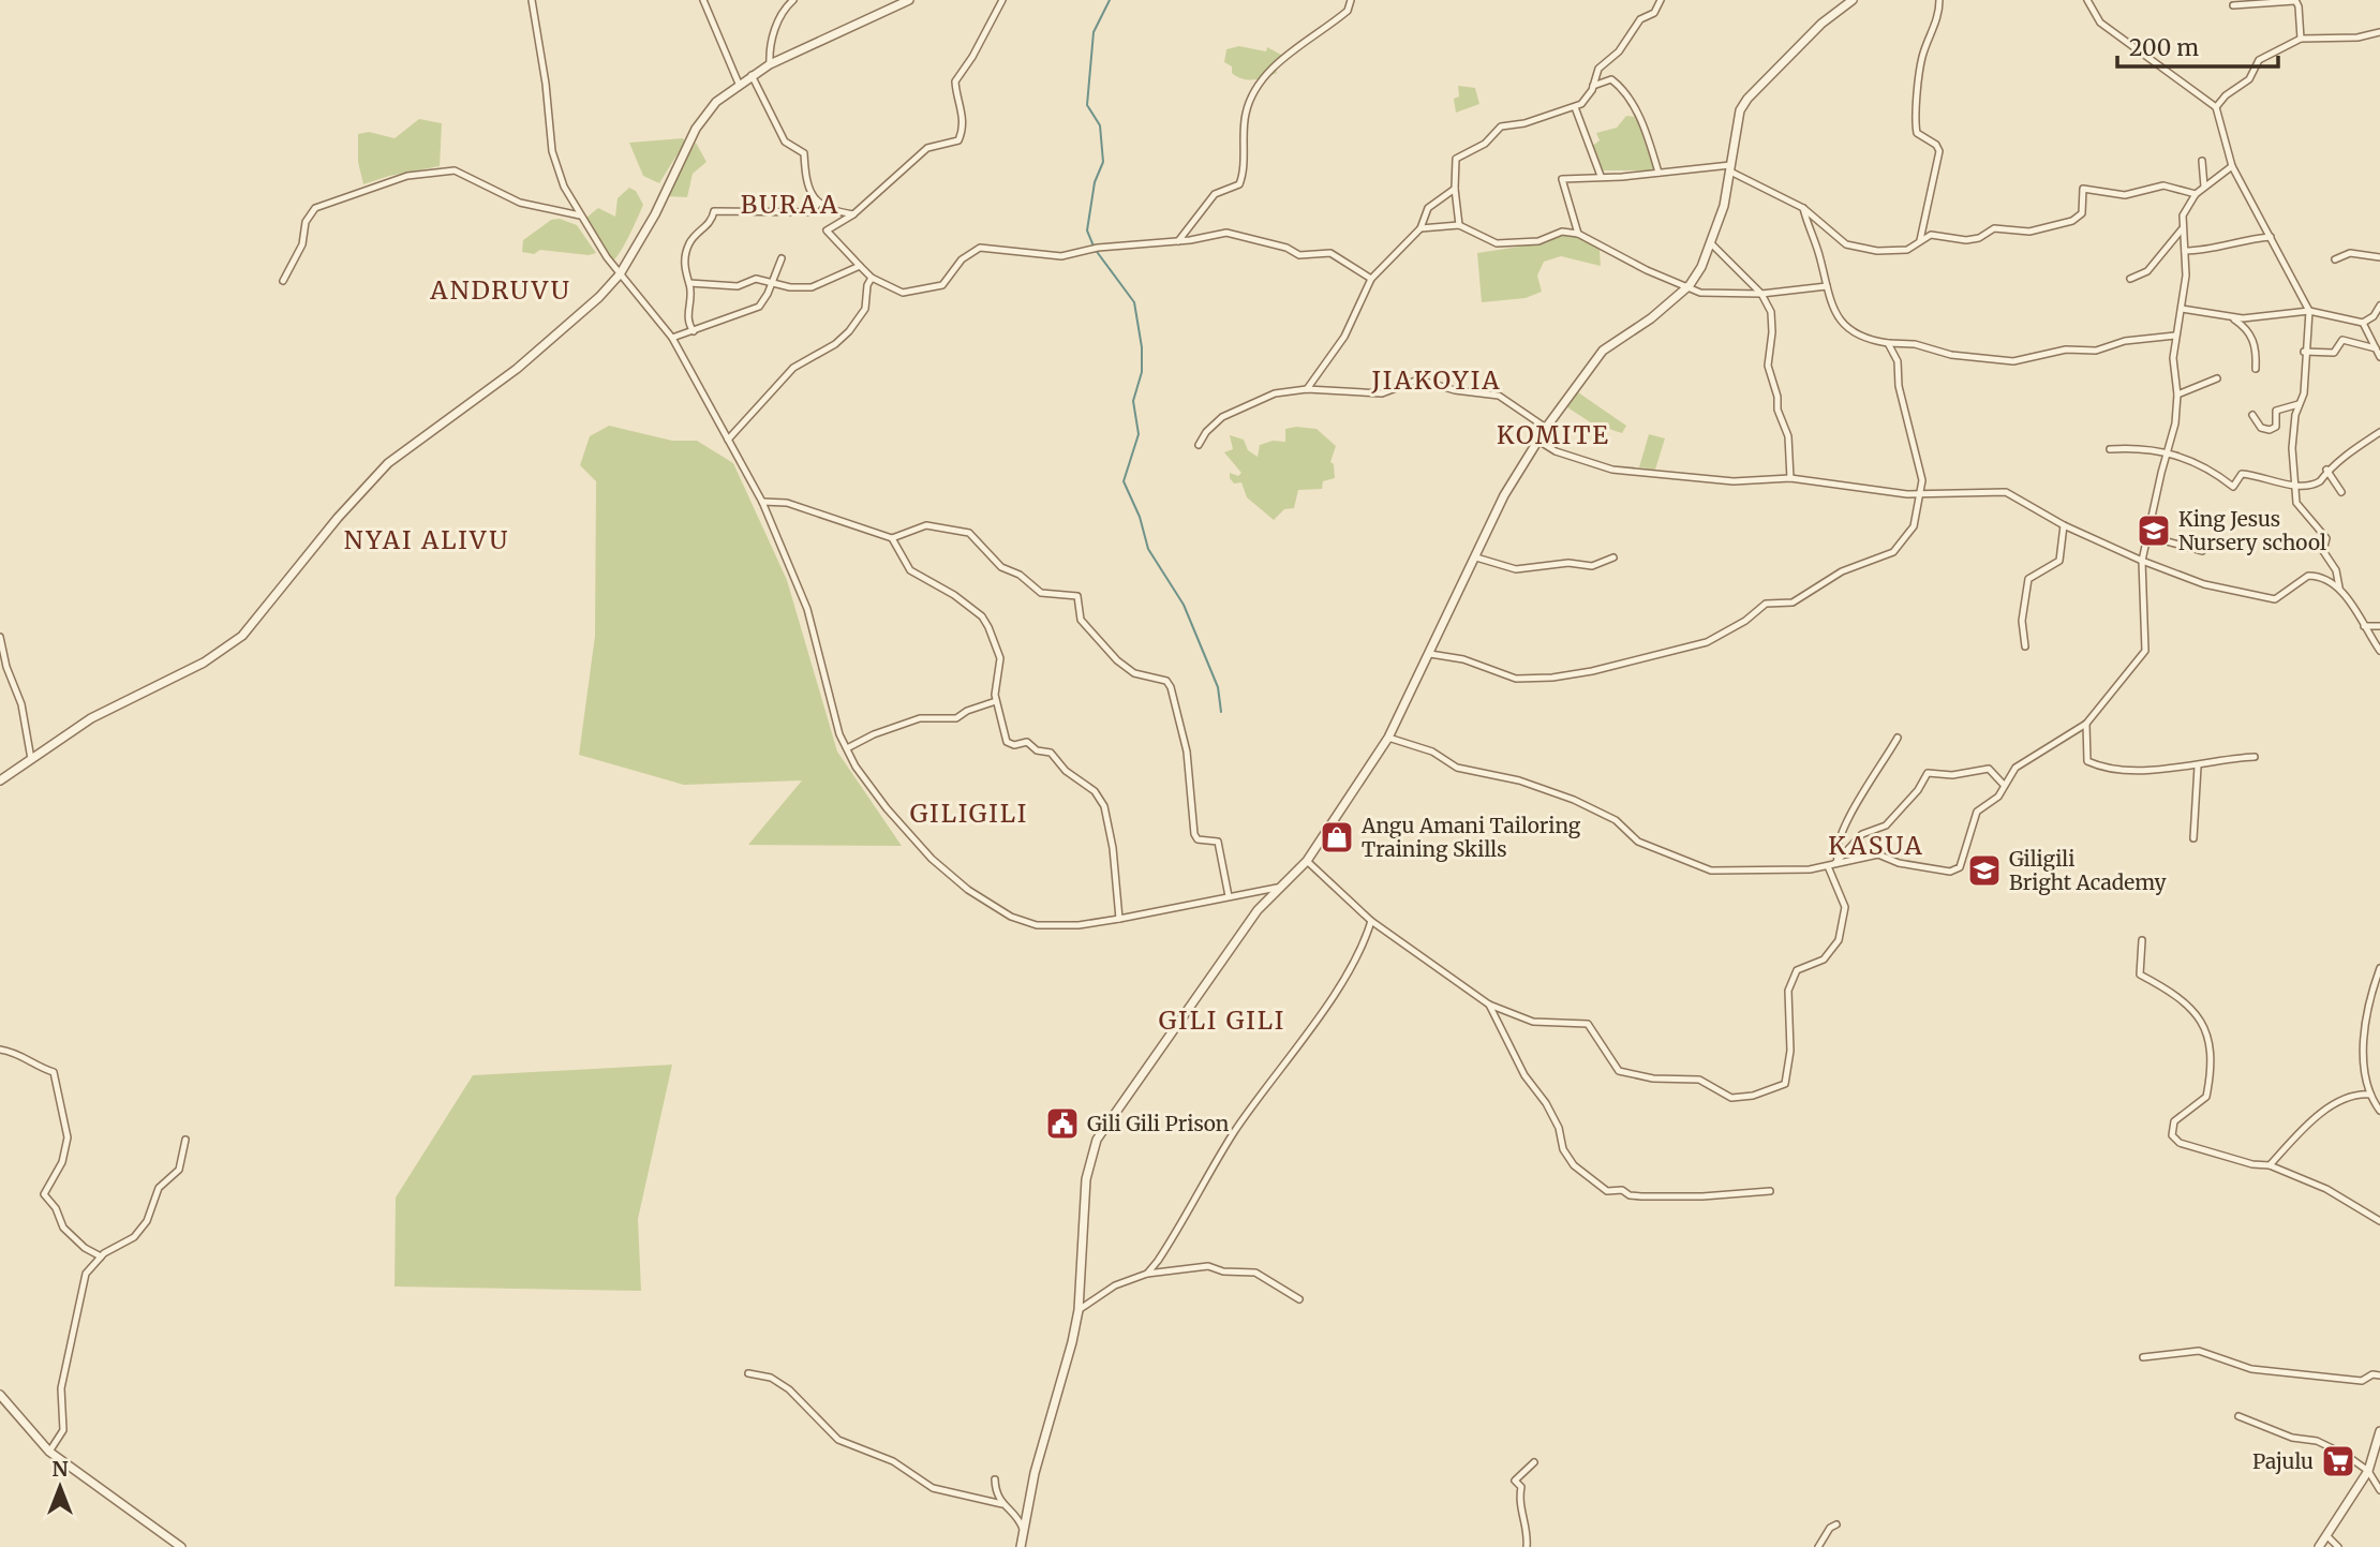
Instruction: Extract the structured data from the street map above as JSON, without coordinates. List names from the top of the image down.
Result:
{
  "districts": [
    "BURAA",
    "ANDRUVU",
    "JIAKOYIA",
    "KOMITE",
    "NYAI ALIVU",
    "GILIGILI",
    "KASUA",
    "GILI GILI"
  ],
  "places": {
    "school or university": ["King Jesus Nursery school", "Giligili Bright Academy"],
    "shop": ["Angu Amani Tailoring Training Skills"],
    "public building": ["Gili Gili Prison"],
    "supermarket": ["Pajulu"]
  },
  "scale_bar": "200 m",
  "north": "top"
}
